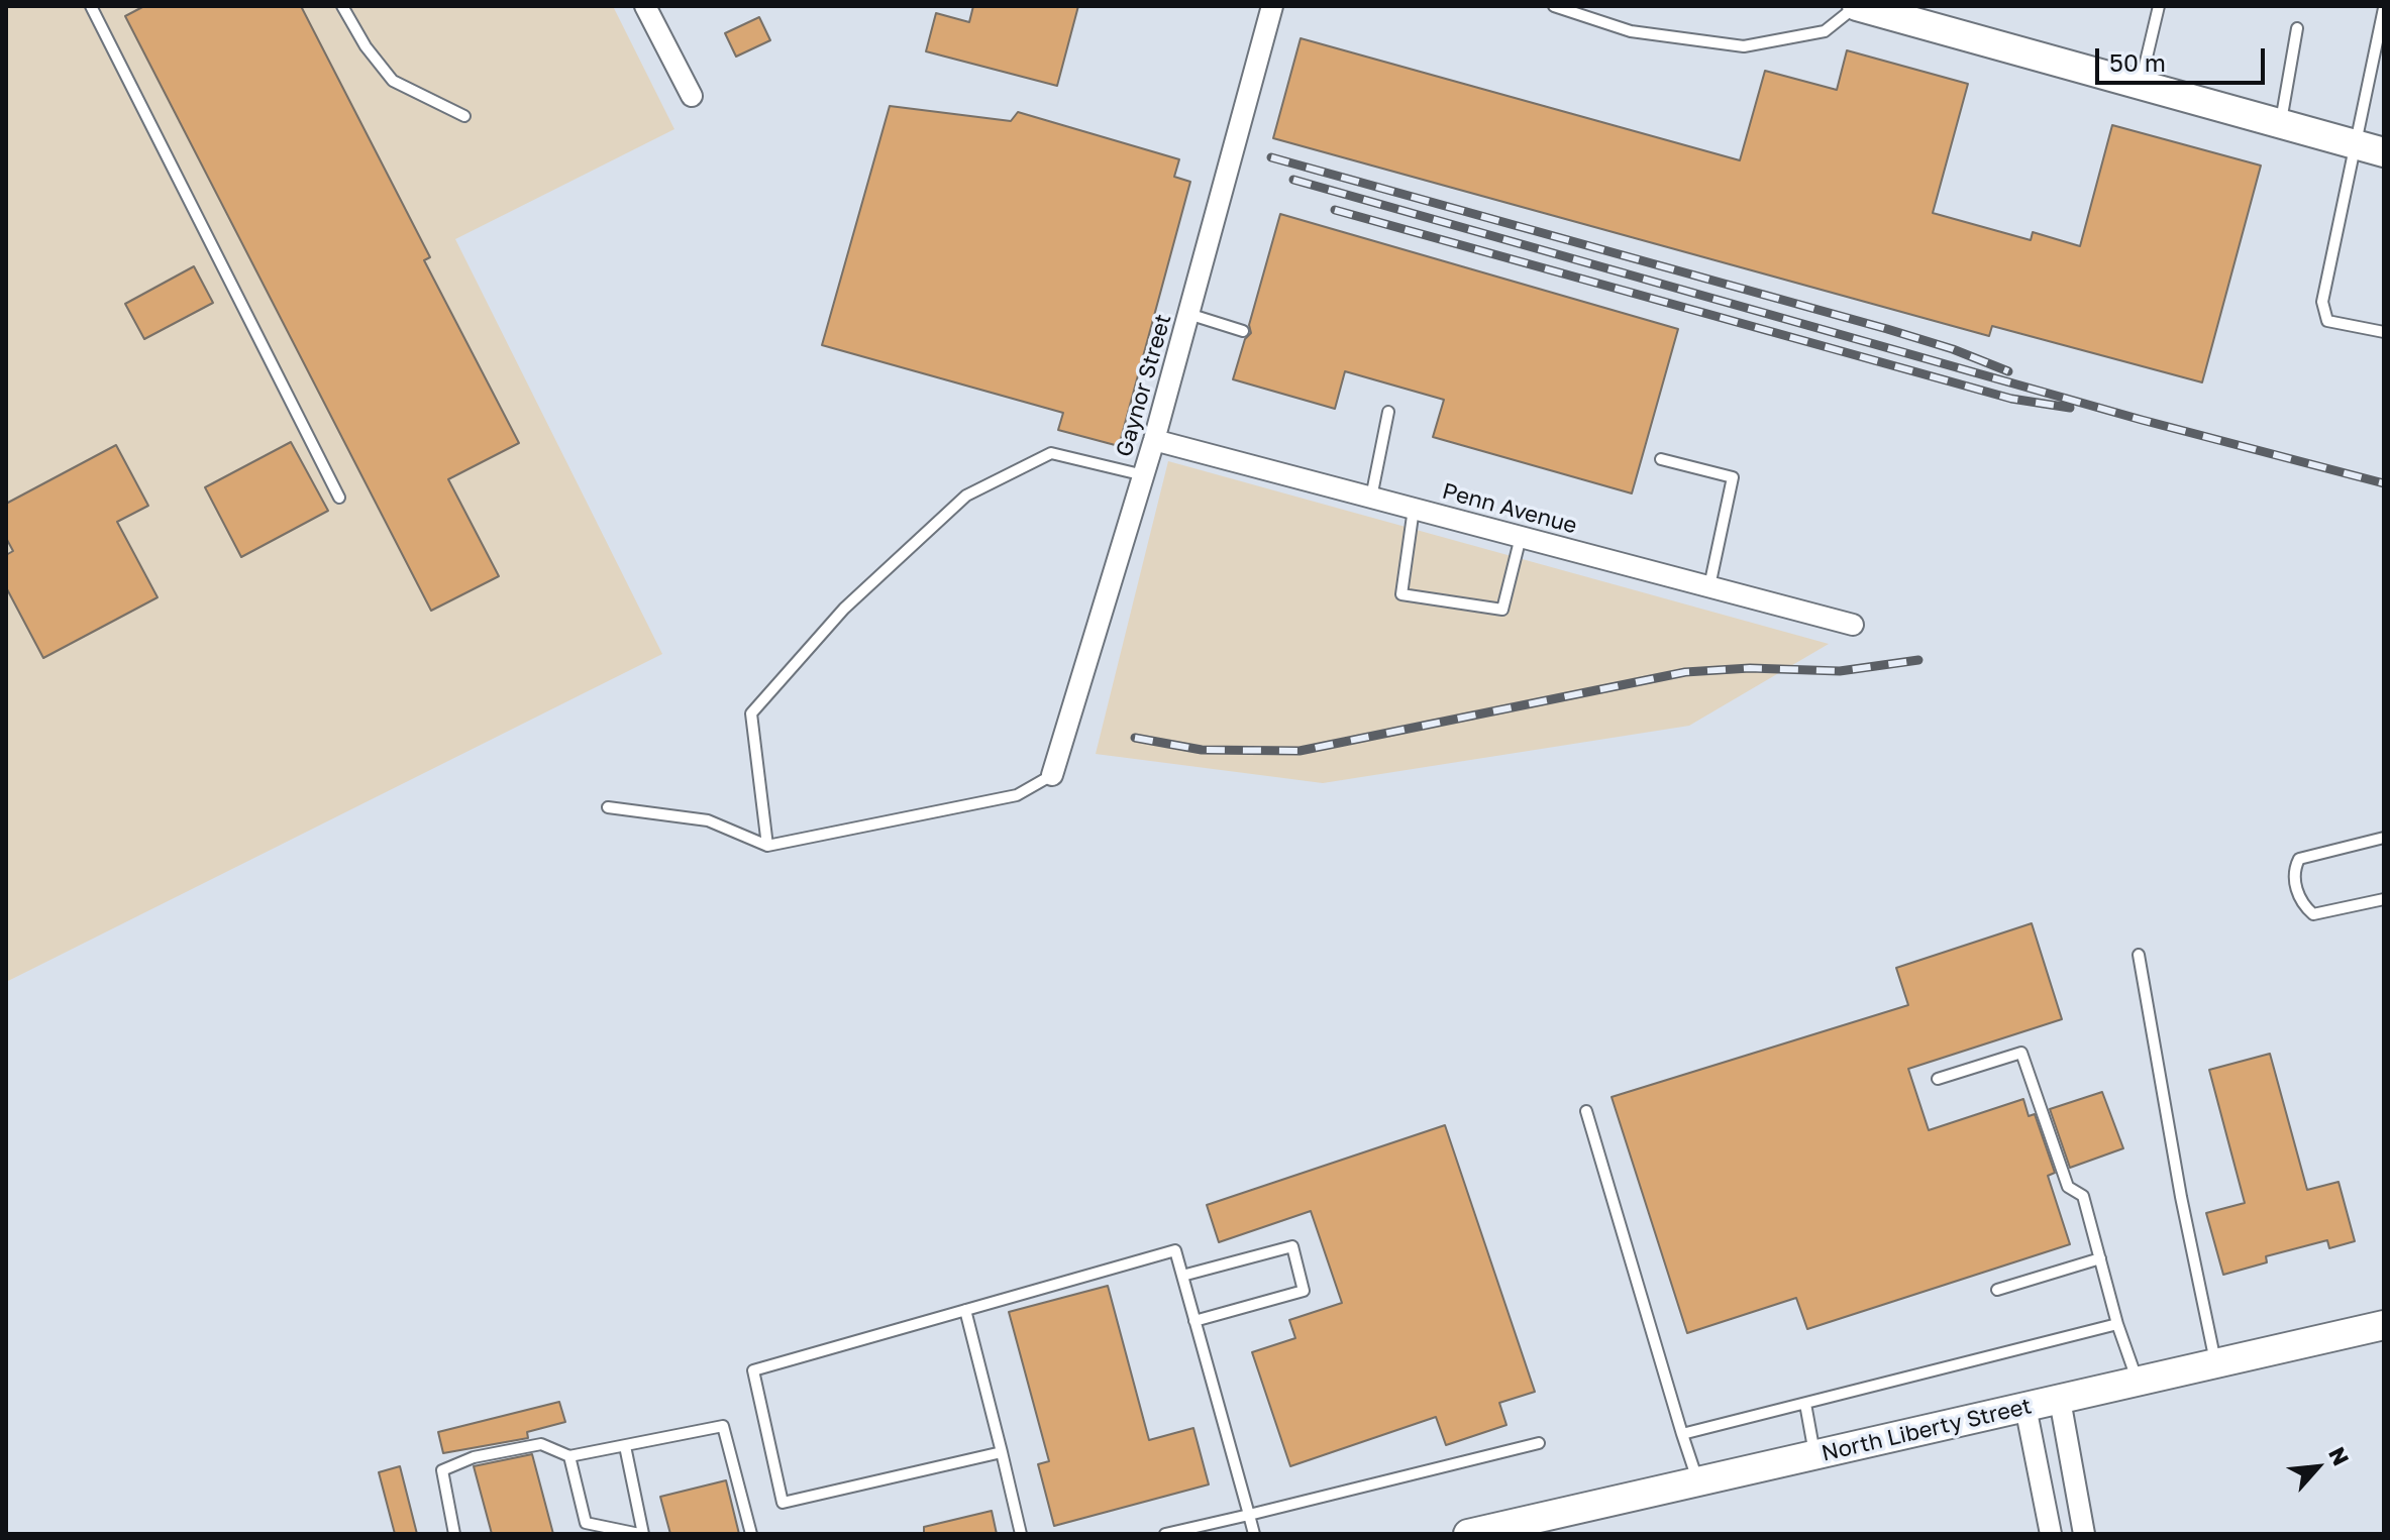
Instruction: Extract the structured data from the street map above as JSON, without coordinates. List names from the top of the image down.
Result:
{
  "streets": {
    "main road": ["North Liberty Street"],
    "street": ["Gaynor Street", "Penn Avenue"]
  },
  "crossings": [
    ["Gaynor Street", "Penn Avenue"]
  ],
  "scale_bar": "50 m",
  "north": "top right"
}
